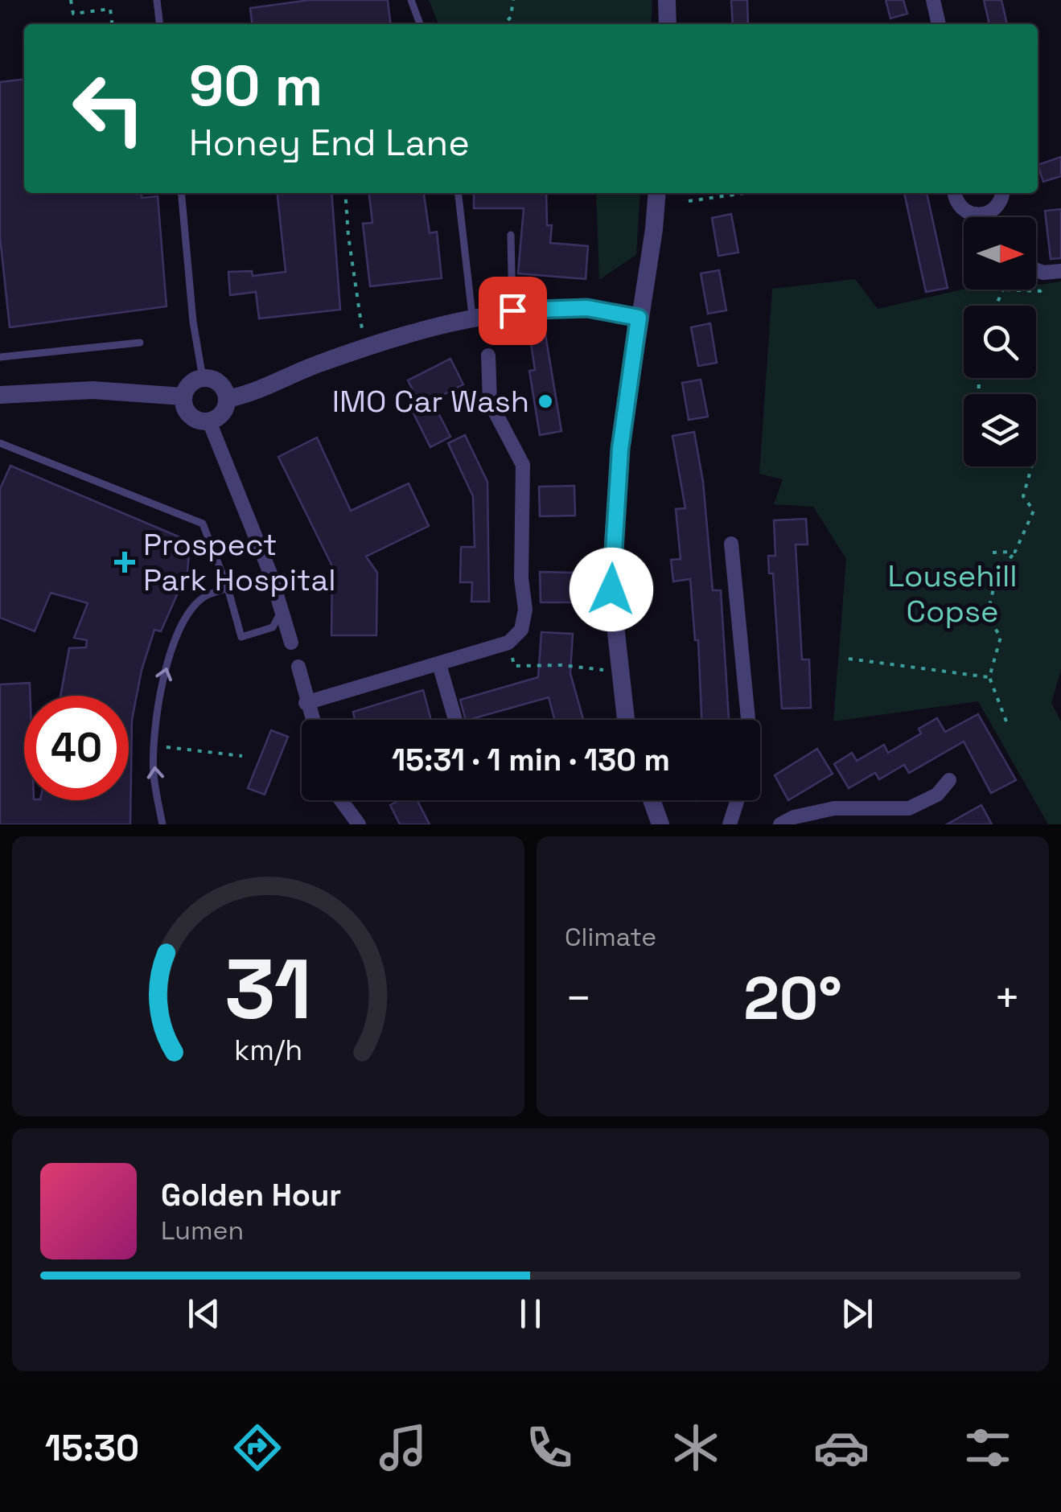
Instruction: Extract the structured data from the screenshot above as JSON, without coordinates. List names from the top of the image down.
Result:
{
  "parks": ["Lousehill Copse"],
  "places": {
    "other": ["IMO Car Wash"],
    "health": ["Prospect Park Hospital"]
  },
  "north": "right",
  "page": {
    "turn": ["90 m", "Honey End Lane"],
    "limit": "40",
    "trip": "15:31 · 1 min · 130 m",
    "tile": "Climate",
    "heat": ["−", "20°", "+"],
    "song": ["Golden Hour", "Lumen"],
    "tabs": "15:30",
    "gauge": ["31", "km/h"]
  }
}
